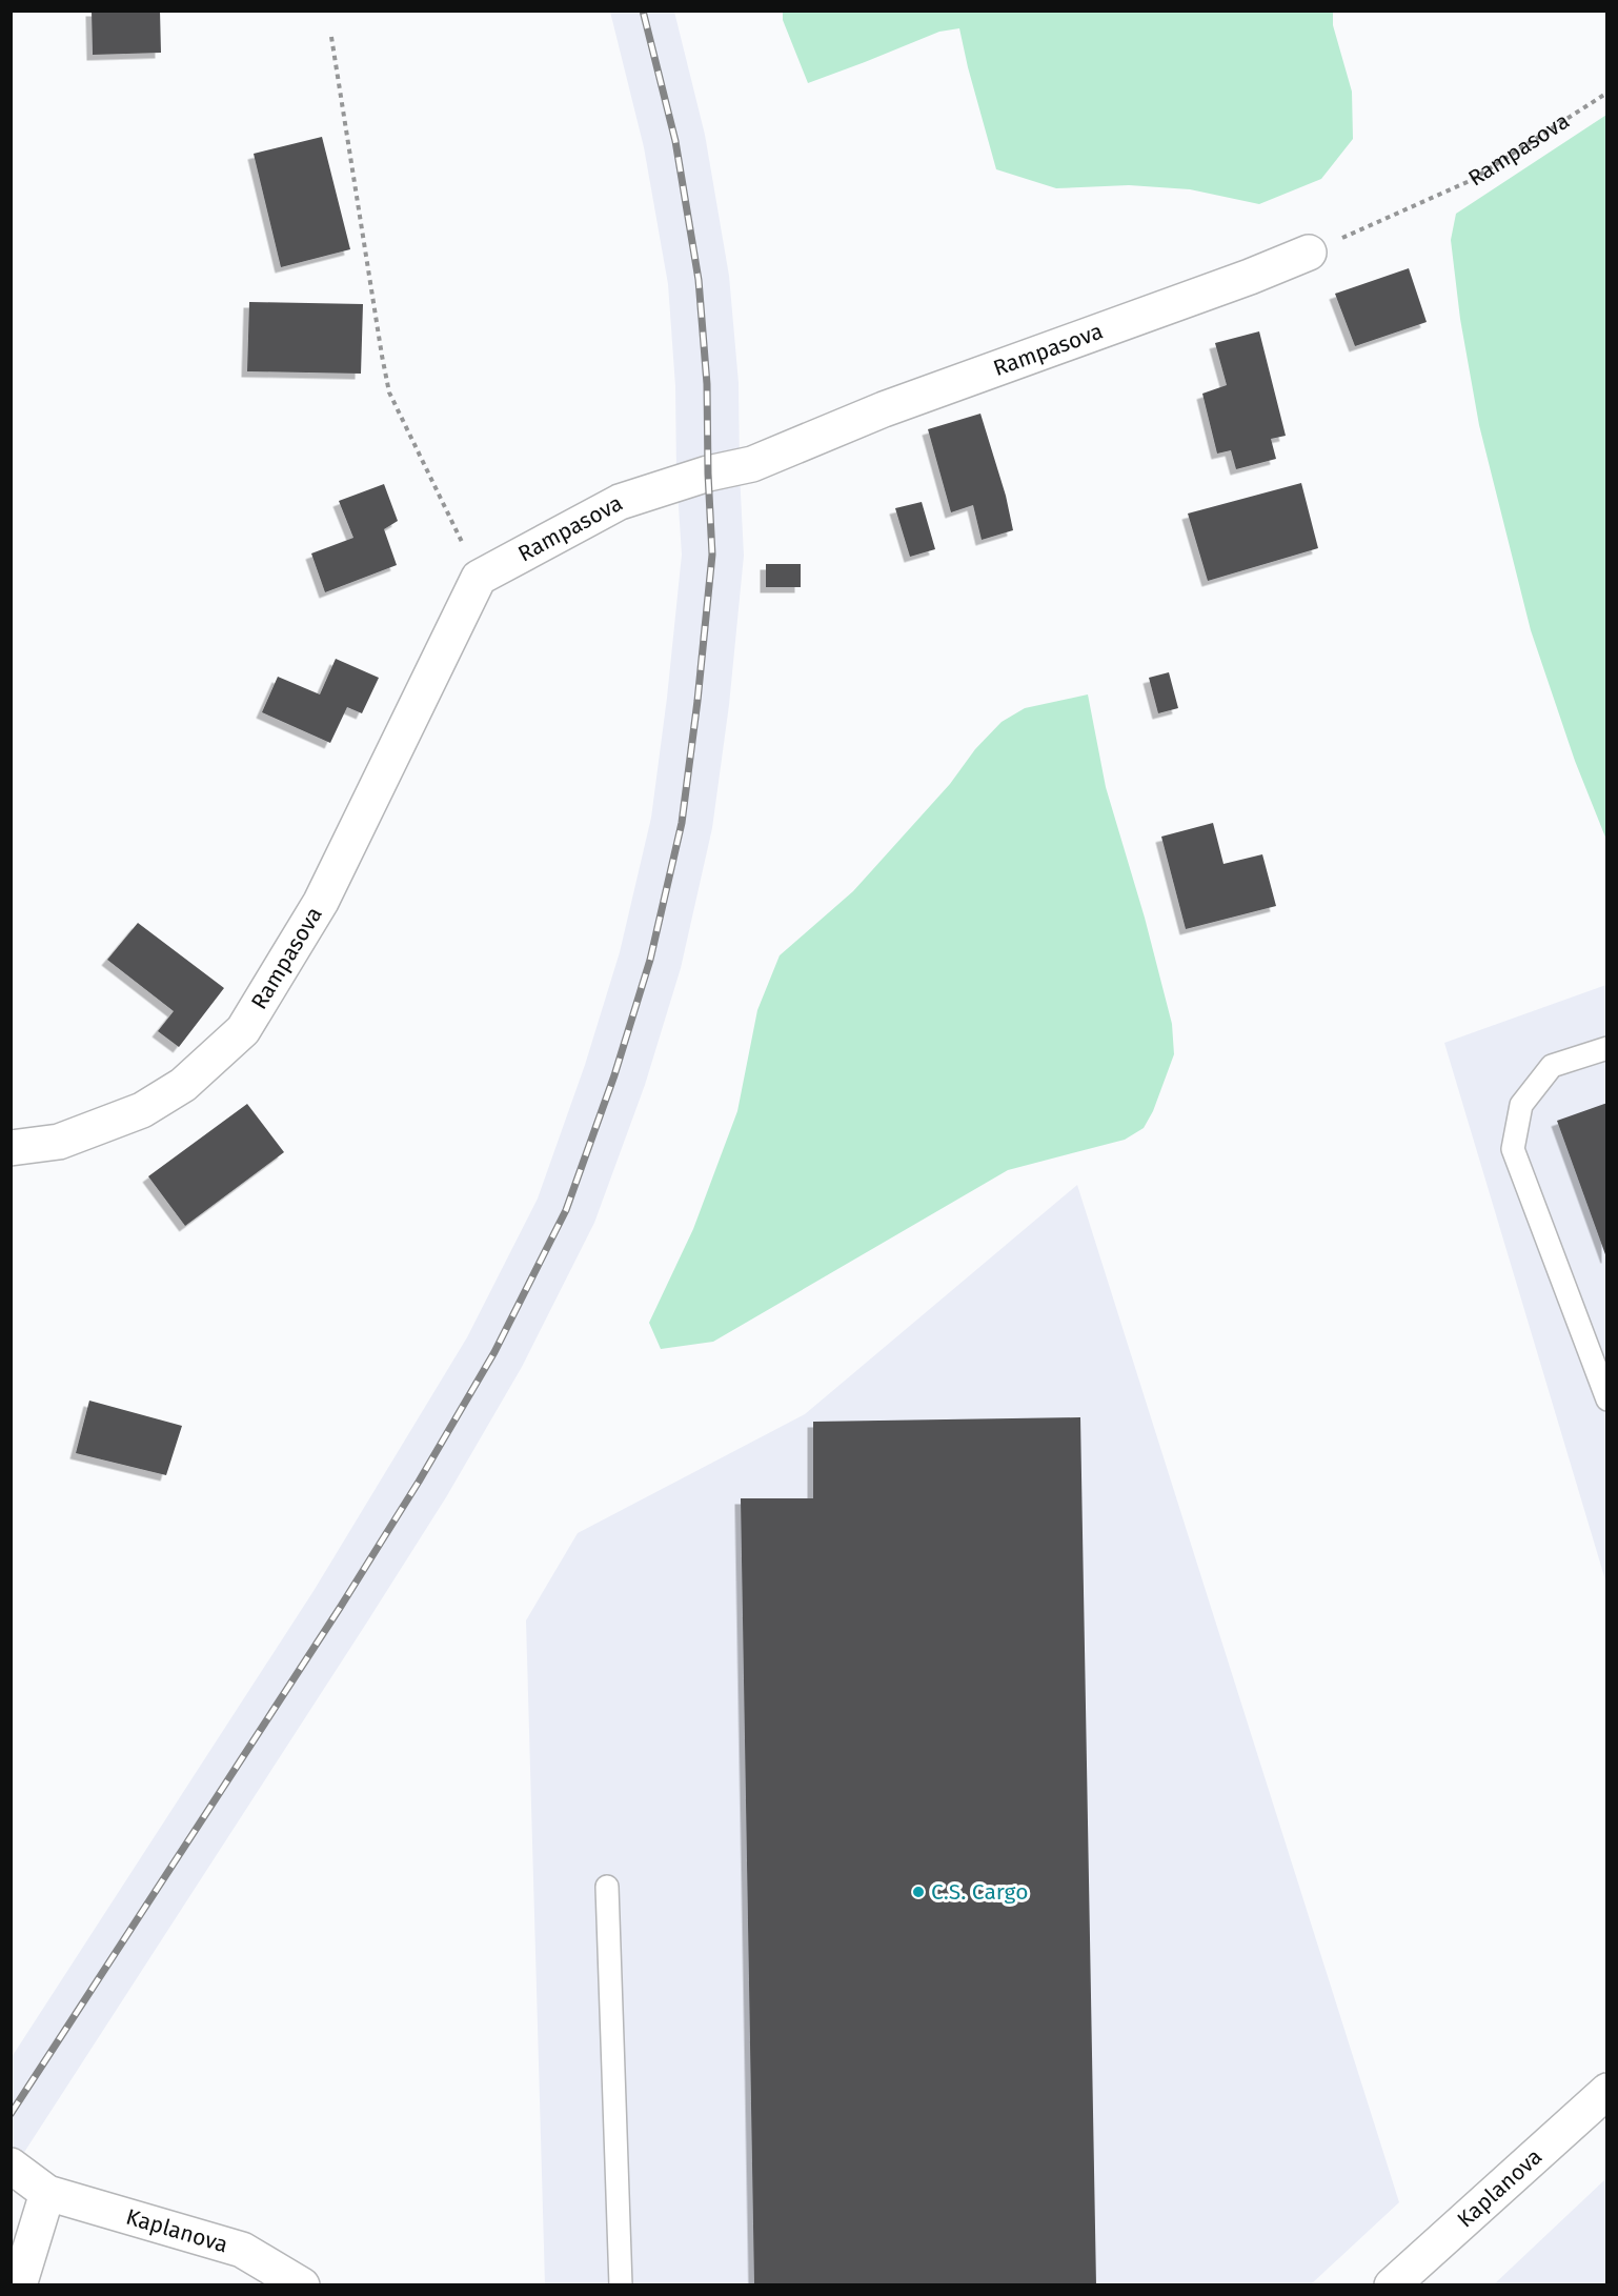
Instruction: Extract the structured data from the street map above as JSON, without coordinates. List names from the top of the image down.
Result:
{
  "streets": {
    "street": ["Rampasova", "Kaplanova"]
  },
  "places": ["C.S. Cargo"]
}
